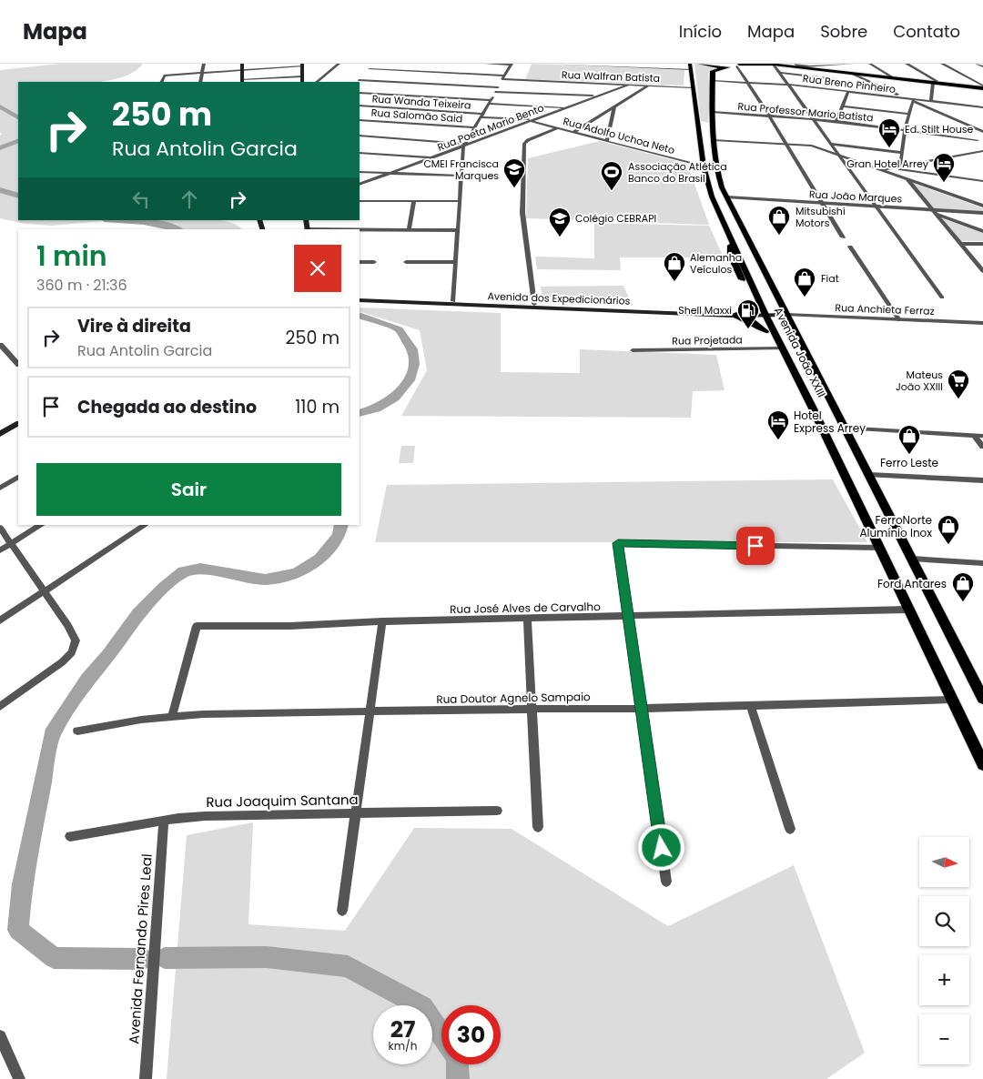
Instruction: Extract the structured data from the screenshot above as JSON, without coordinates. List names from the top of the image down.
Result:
{
  "streets": {
    "main road": ["Avenida dos Expedicionários", "Avenida João XXIII"],
    "street": [
      "Rua Walfran Batista",
      "Rua Breno Pinheiro",
      "Rua Wanda Teixeira",
      "Rua Professor Mario Batista",
      "Rua Salomão Said",
      "Rua Poeta Mario Bento",
      "Rua Adolfo Uchoa Neto",
      "Rua João Marques",
      "Rua Anchieta Ferraz",
      "Rua Projetada",
      "Rua José Alves de Carvalho",
      "Rua Doutor Agnelo Sampaio",
      "Rua Joaquim Santana",
      "Avenida Fernando Pires Leal"
    ]
  },
  "crossings": [
    ["Rua Walfran Batista", "Rua Poeta Mario Bento"],
    ["Rua Walfran Batista", "Avenida João XXIII"],
    ["Rua Breno Pinheiro", "Avenida João XXIII"],
    ["Rua Wanda Teixeira", "Rua Poeta Mario Bento"],
    ["Rua Wanda Teixeira", "Rua Adolfo Uchoa Neto"],
    ["Rua Professor Mario Batista", "Avenida João XXIII"],
    ["Rua Poeta Mario Bento", "Rua Adolfo Uchoa Neto"],
    ["Rua Adolfo Uchoa Neto", "Avenida João XXIII"],
    ["Rua João Marques", "Avenida João XXIII"],
    ["Avenida dos Expedicionários", "Rua Anchieta Ferraz"],
    ["Avenida dos Expedicionários", "Avenida João XXIII"],
    ["Rua Anchieta Ferraz", "Avenida João XXIII"],
    ["Rua Projetada", "Avenida João XXIII"],
    ["Avenida João XXIII", "Rua José Alves de Carvalho"],
    ["Avenida João XXIII", "Rua Doutor Agnelo Sampaio"],
    ["Rua José Alves de Carvalho", "Rua Doutor Agnelo Sampaio"],
    ["Rua Joaquim Santana", "Avenida Fernando Pires Leal"]
  ],
  "places": {
    "hotel": ["Ed. Stilt House", "Gran Hotel Arrey", "Hotel Express Arrey"],
    "school or university": ["CMEI Francisca Marques", "Colégio CEBRAPI"],
    "sports": ["Associação Atlética Banco do Brasil"],
    "shop": [
      "Mitsubishi Motors",
      "Alemanha Veículos",
      "Fiat",
      "Ferro Leste",
      "FerroNorte Alumínio Inox",
      "Ford Antares"
    ],
    "fuel station": ["Shell Maxxi"],
    "supermarket": ["Mateus João XXIII"]
  },
  "north": "right",
  "page": {
    "header": "Mapa",
    "nav": [
      "Início",
      "Mapa",
      "Sobre",
      "Contato"
    ],
    "turn": ["250 m", "Rua Antolin Garcia"],
    "heading": ["1 min", "360 m · 21:36"],
    "list": [
      {
        "name": "Vire à direita",
        "note": "Rua Antolin Garcia",
        "value": "250 m"
      },
      {
        "name": "Chegada ao destino",
        "value": "110 m"
      }
    ],
    "buttons": "Sair",
    "map_buttons": ["+", "−"],
    "speed": "27 km/h",
    "limit": "30"
  }
}
